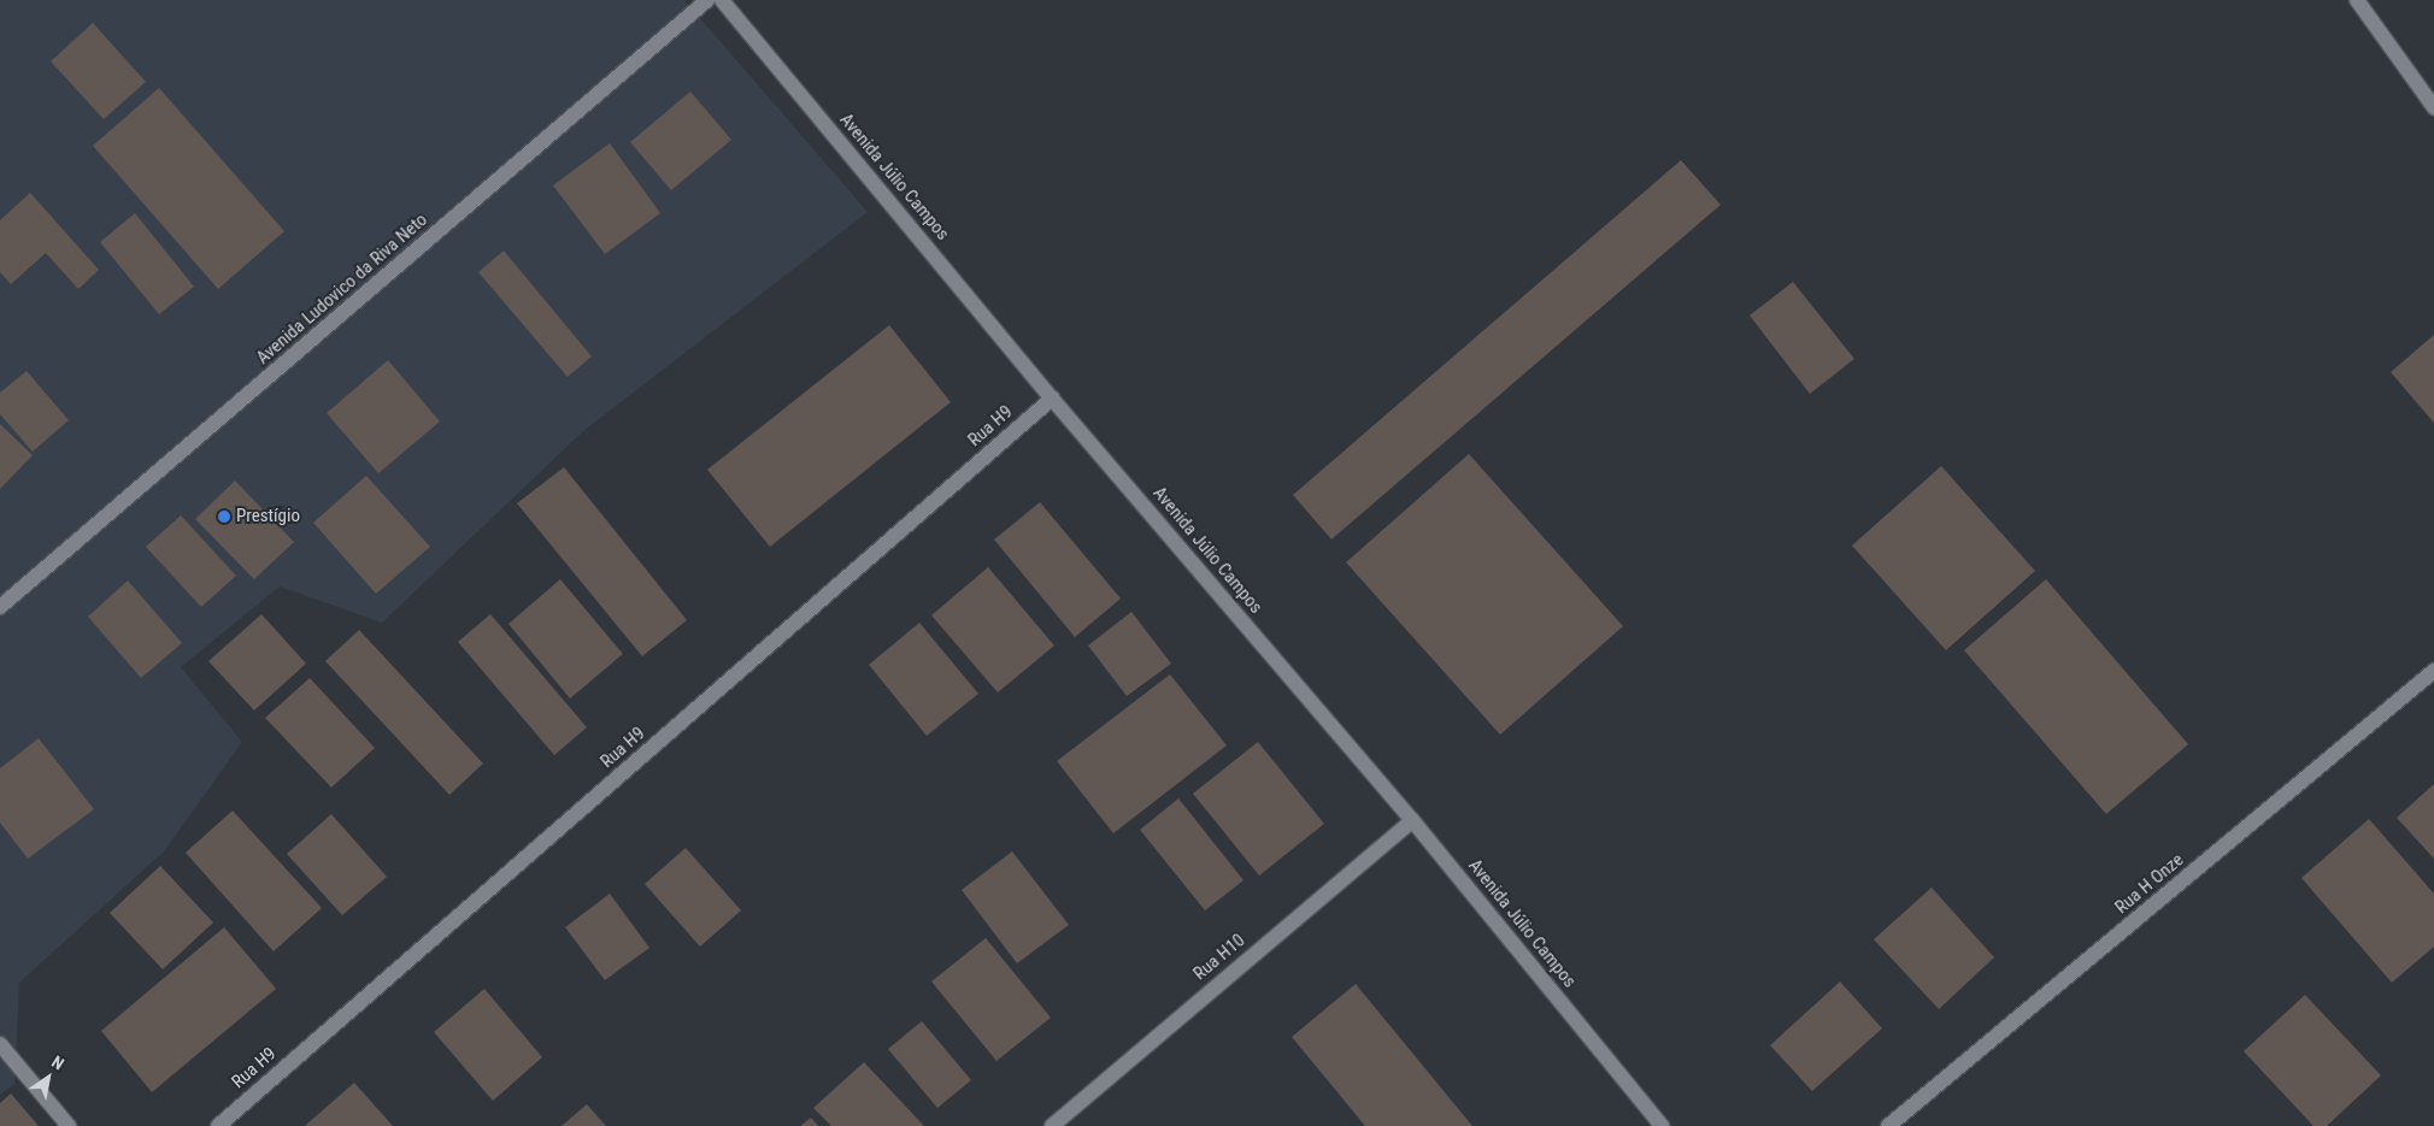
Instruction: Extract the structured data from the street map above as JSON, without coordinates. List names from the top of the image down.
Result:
{
  "streets": {
    "street": [
      "Avenida Júlio Campos",
      "Avenida Ludovico da Riva Neto",
      "Rua H9",
      "Rua H Onze",
      "Rua H10"
    ]
  },
  "crossings": [
    ["Avenida Júlio Campos", "Rua H9"],
    ["Avenida Júlio Campos", "Rua H10"]
  ],
  "places": ["Prestígio"],
  "north": "top right"
}
